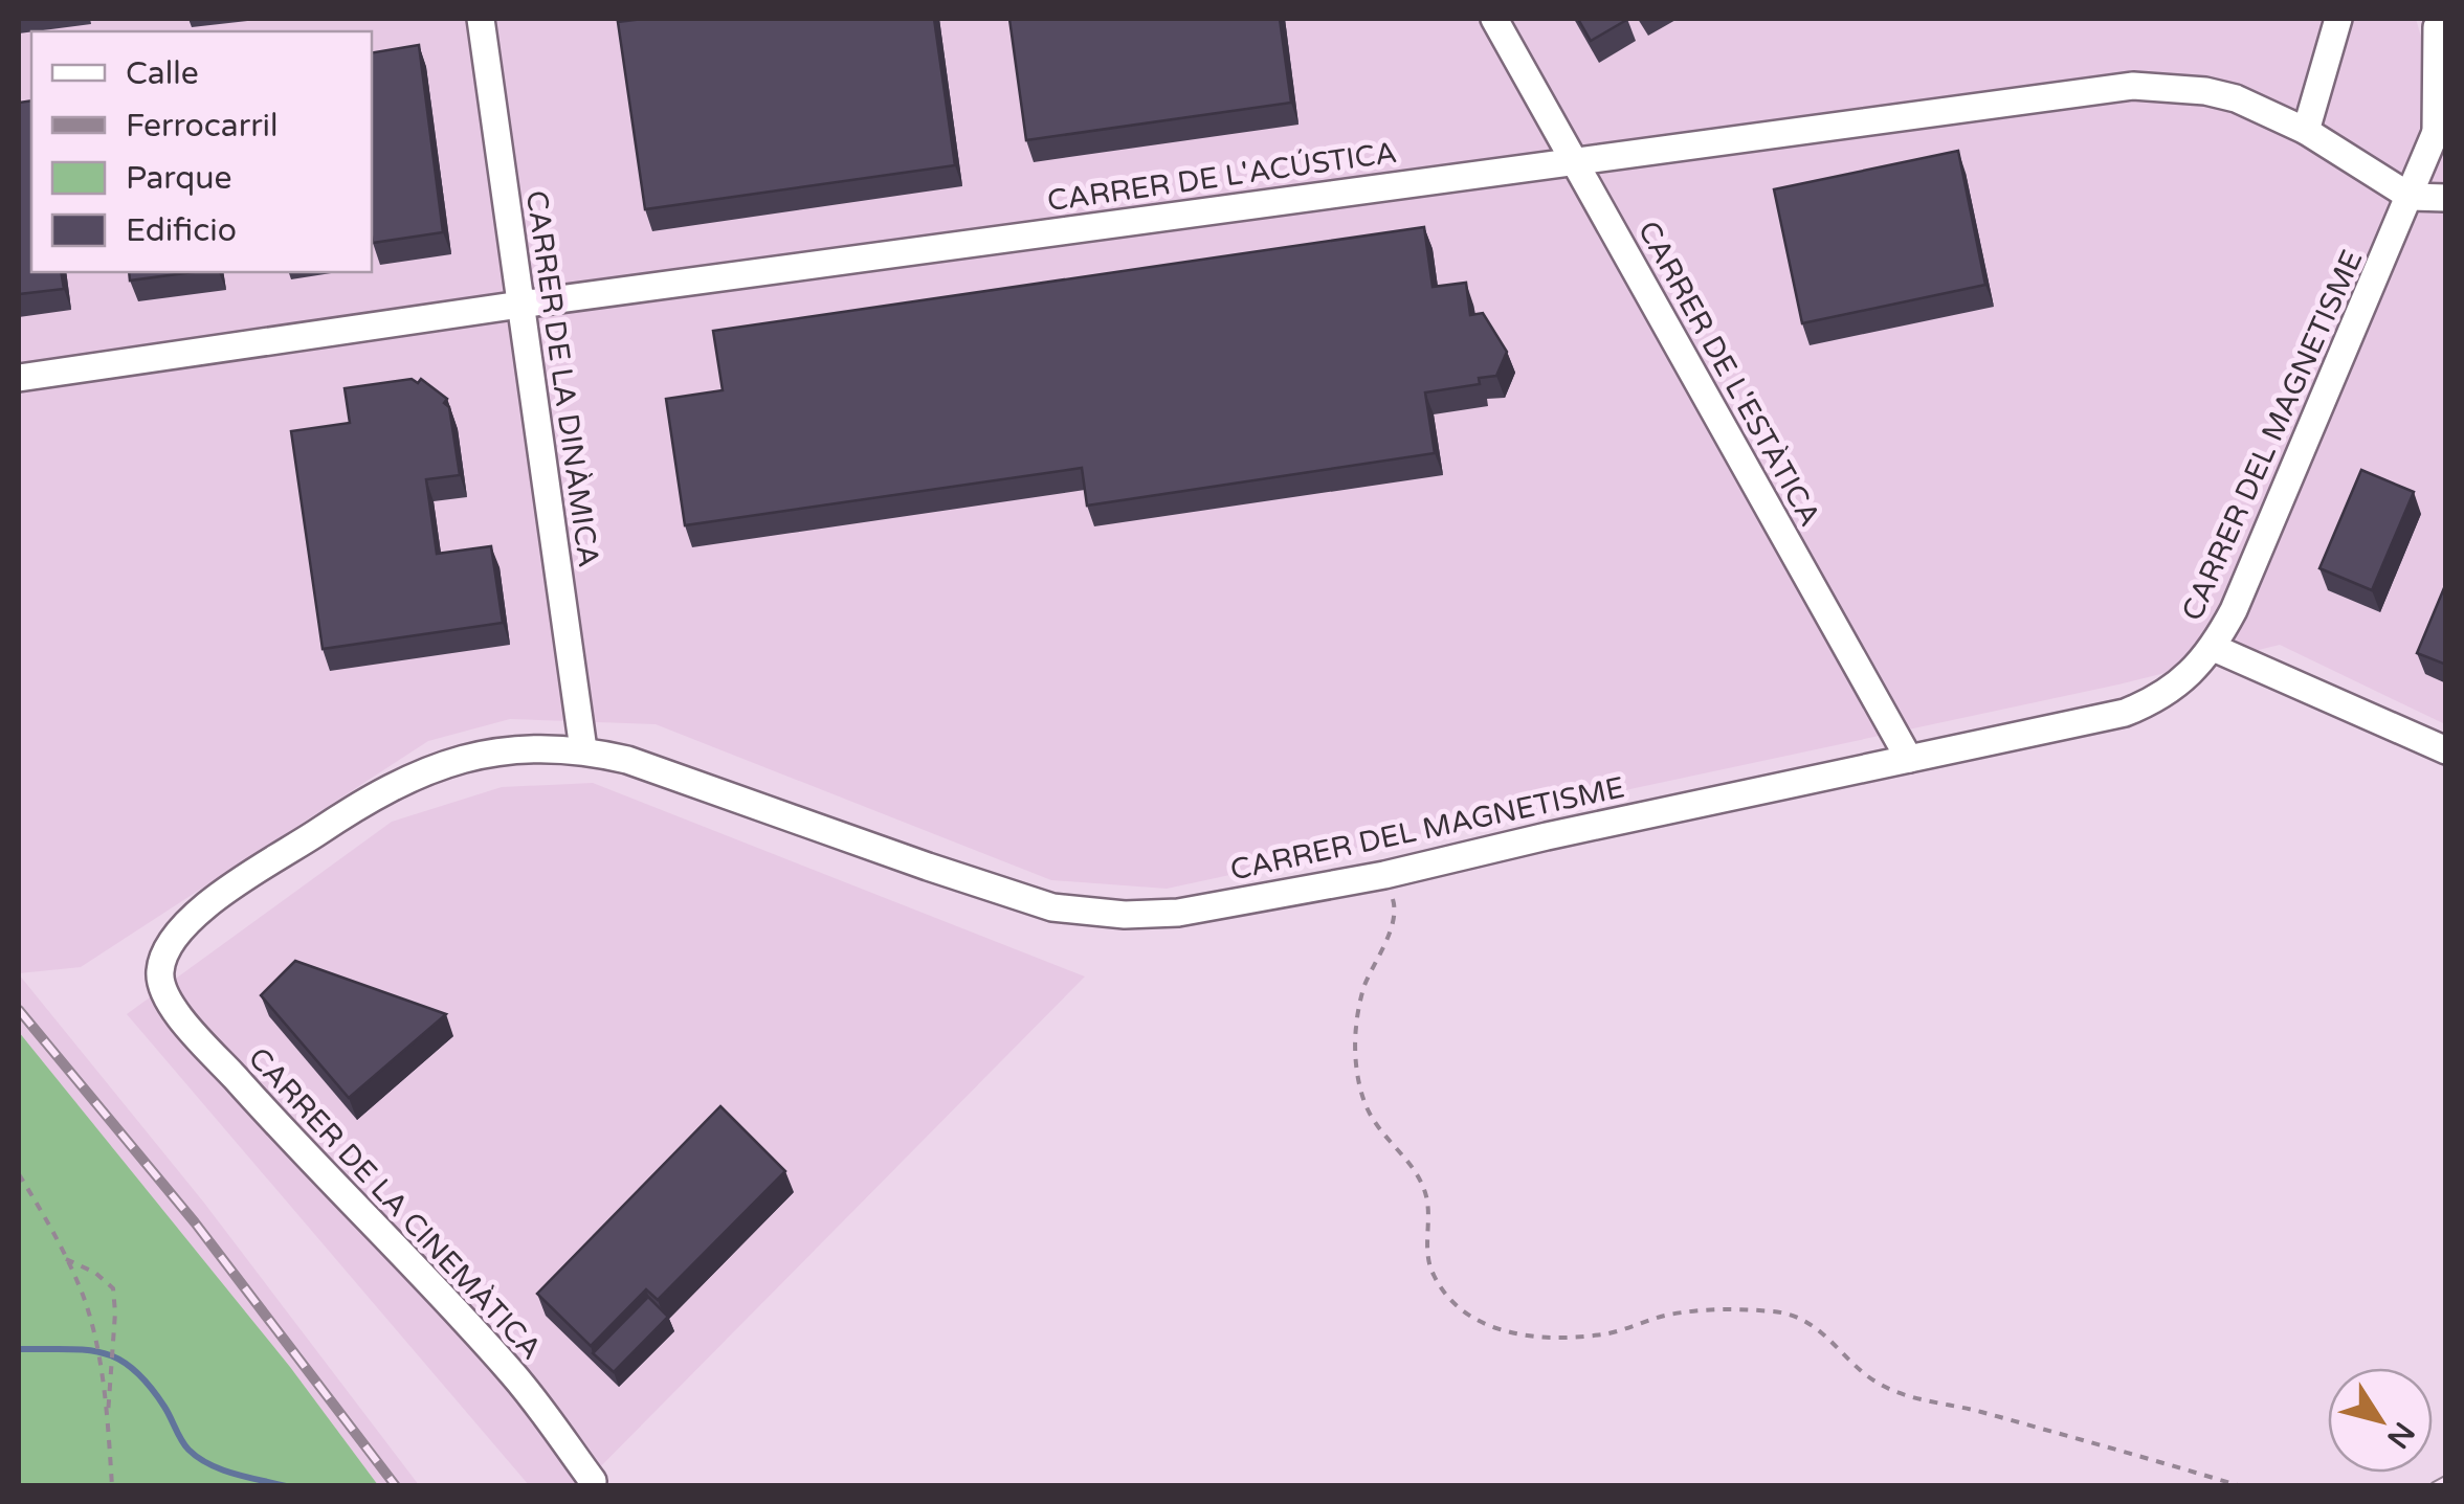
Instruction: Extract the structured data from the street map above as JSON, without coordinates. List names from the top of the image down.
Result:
{
  "streets": {
    "street": [
      "CARRER DE L'ACÚSTICA",
      "CARRER DE L'ESTÀTICA",
      "CARRER DE LA DINÀMICA",
      "CARRER DEL MAGNETISME",
      "CARRER DE LA CINEMÀTICA"
    ]
  },
  "crossings": [
    ["CARRER DE L'ACÚSTICA", "CARRER DE L'ESTÀTICA"],
    ["CARRER DE L'ACÚSTICA", "CARRER DE LA DINÀMICA"],
    ["CARRER DE L'ACÚSTICA", "CARRER DEL MAGNETISME"],
    ["CARRER DE L'ESTÀTICA", "CARRER DEL MAGNETISME"],
    ["CARRER DE LA DINÀMICA", "CARRER DEL MAGNETISME"],
    ["CARRER DEL MAGNETISME", "CARRER DE LA CINEMÀTICA"]
  ],
  "legend": [
    "Calle",
    "Ferrocarril",
    "Parque",
    "Edificio"
  ],
  "north": "bottom right"
}
